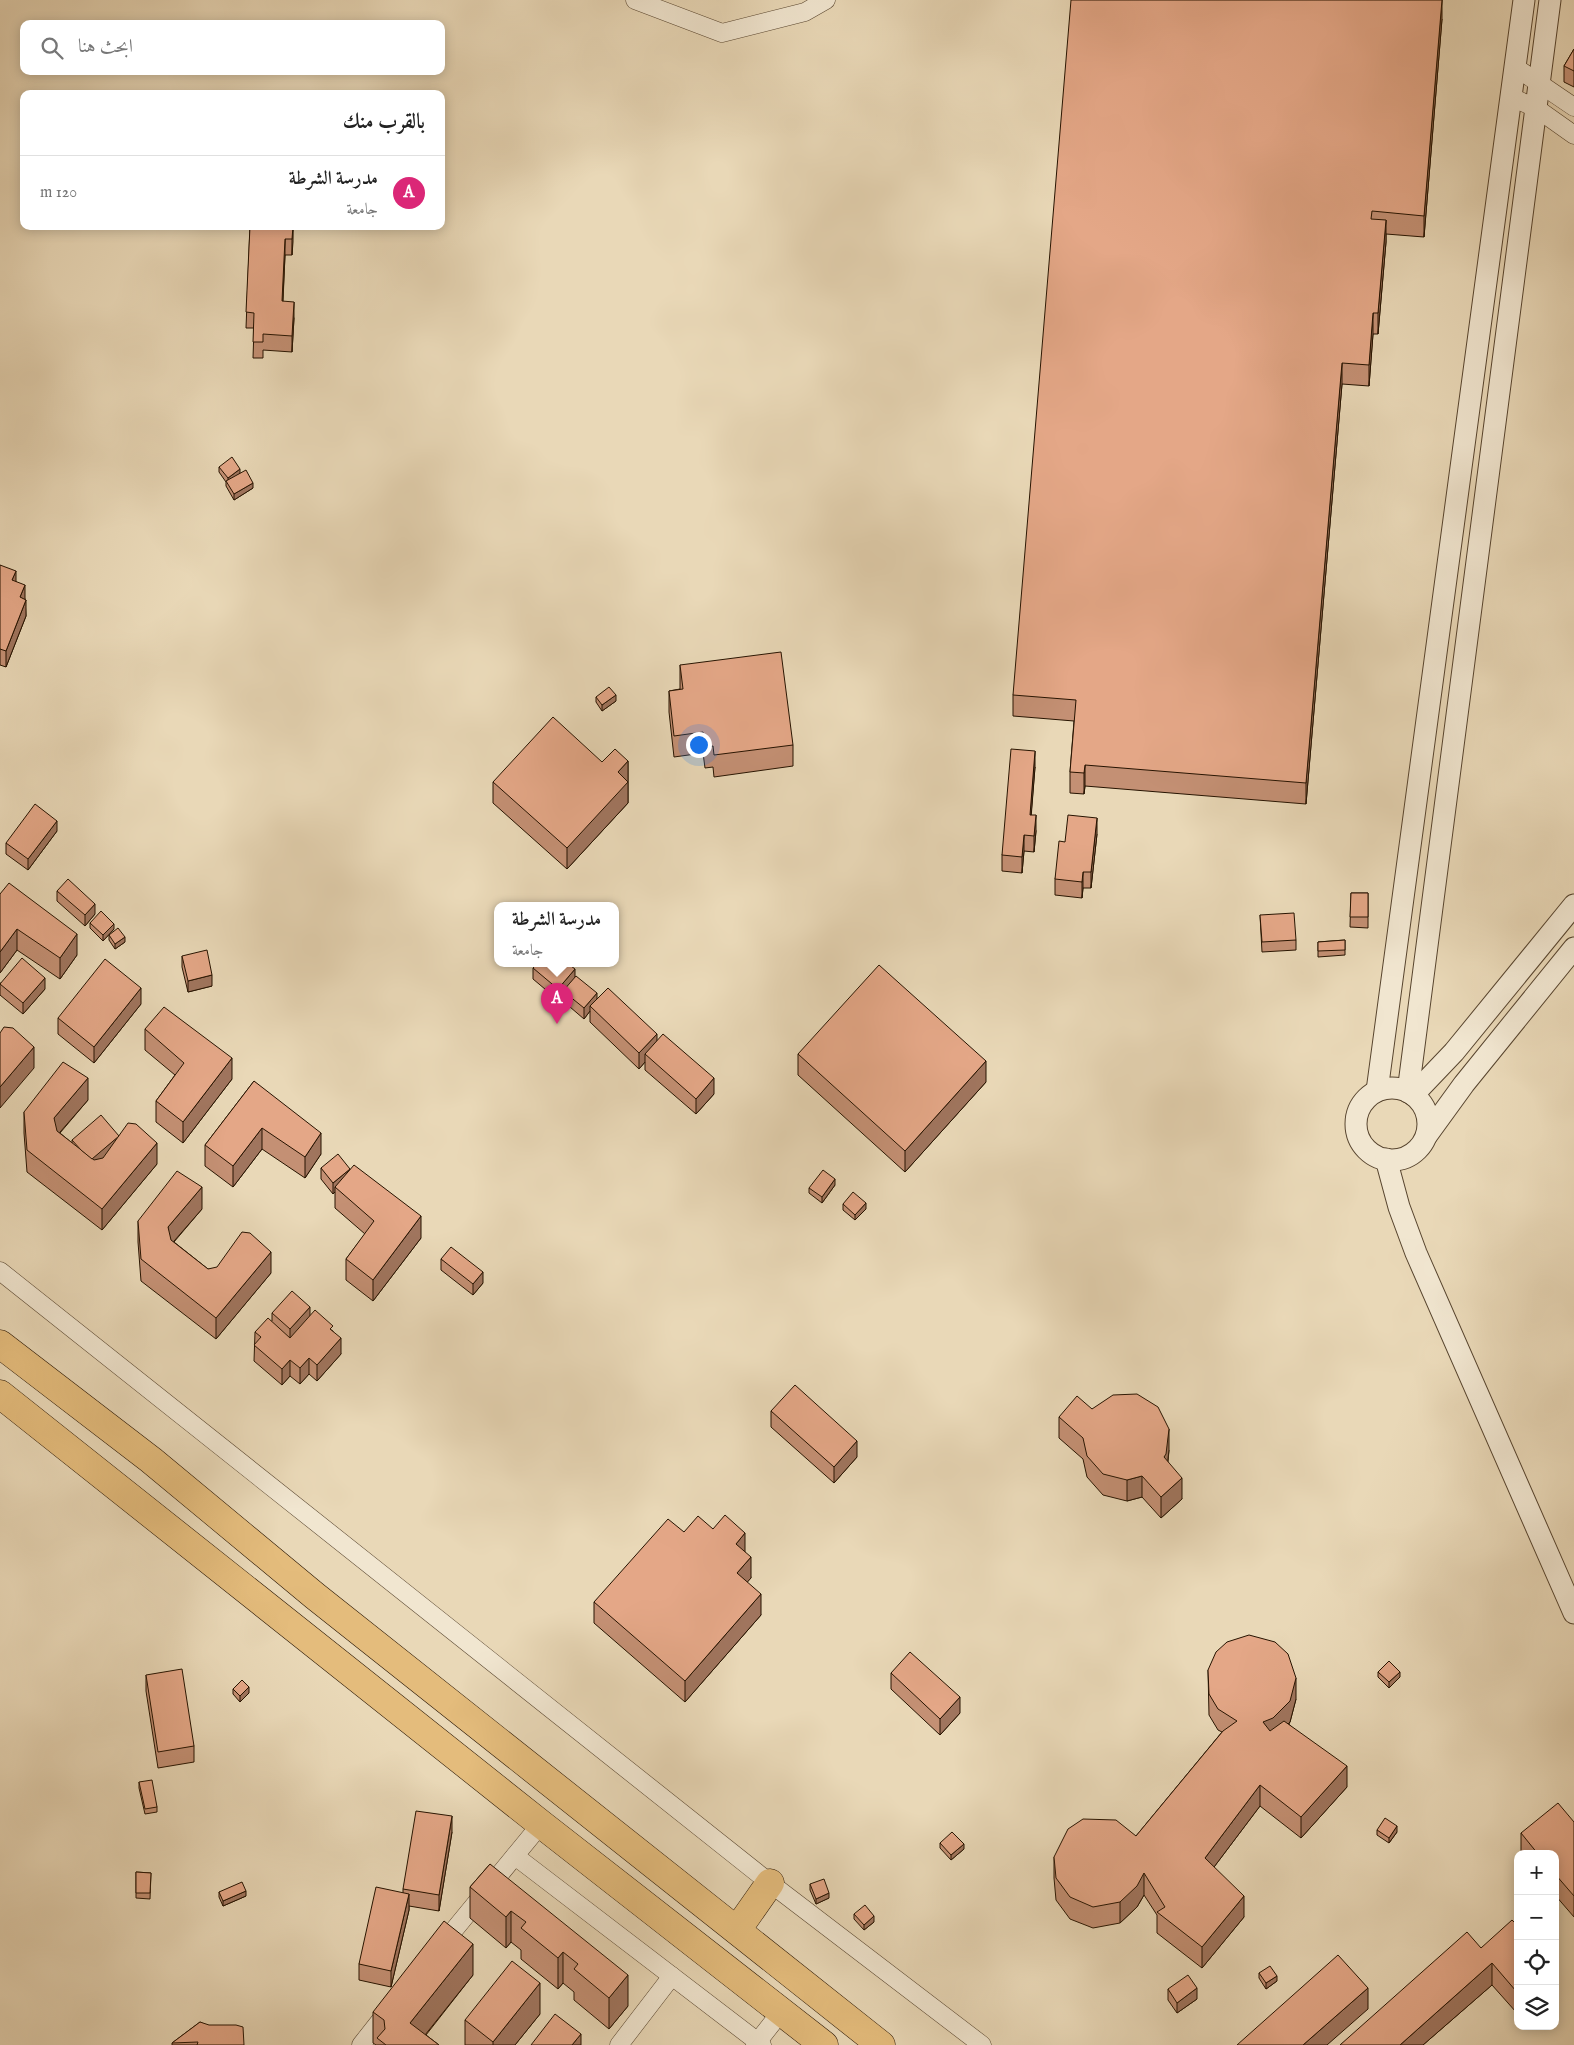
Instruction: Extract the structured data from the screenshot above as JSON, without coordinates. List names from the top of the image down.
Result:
{
  "page": {
    "search": "ابحث هنا",
    "heading": "بالقرب منك",
    "list": [
      {
        "mark": "A",
        "name": "مدرسة الشرطة",
        "note": "جامعة",
        "value": "120 m"
      }
    ],
    "popup": ["مدرسة الشرطة", "جامعة"],
    "pins": "A",
    "map_buttons": ["+", "−"]
  }
}
